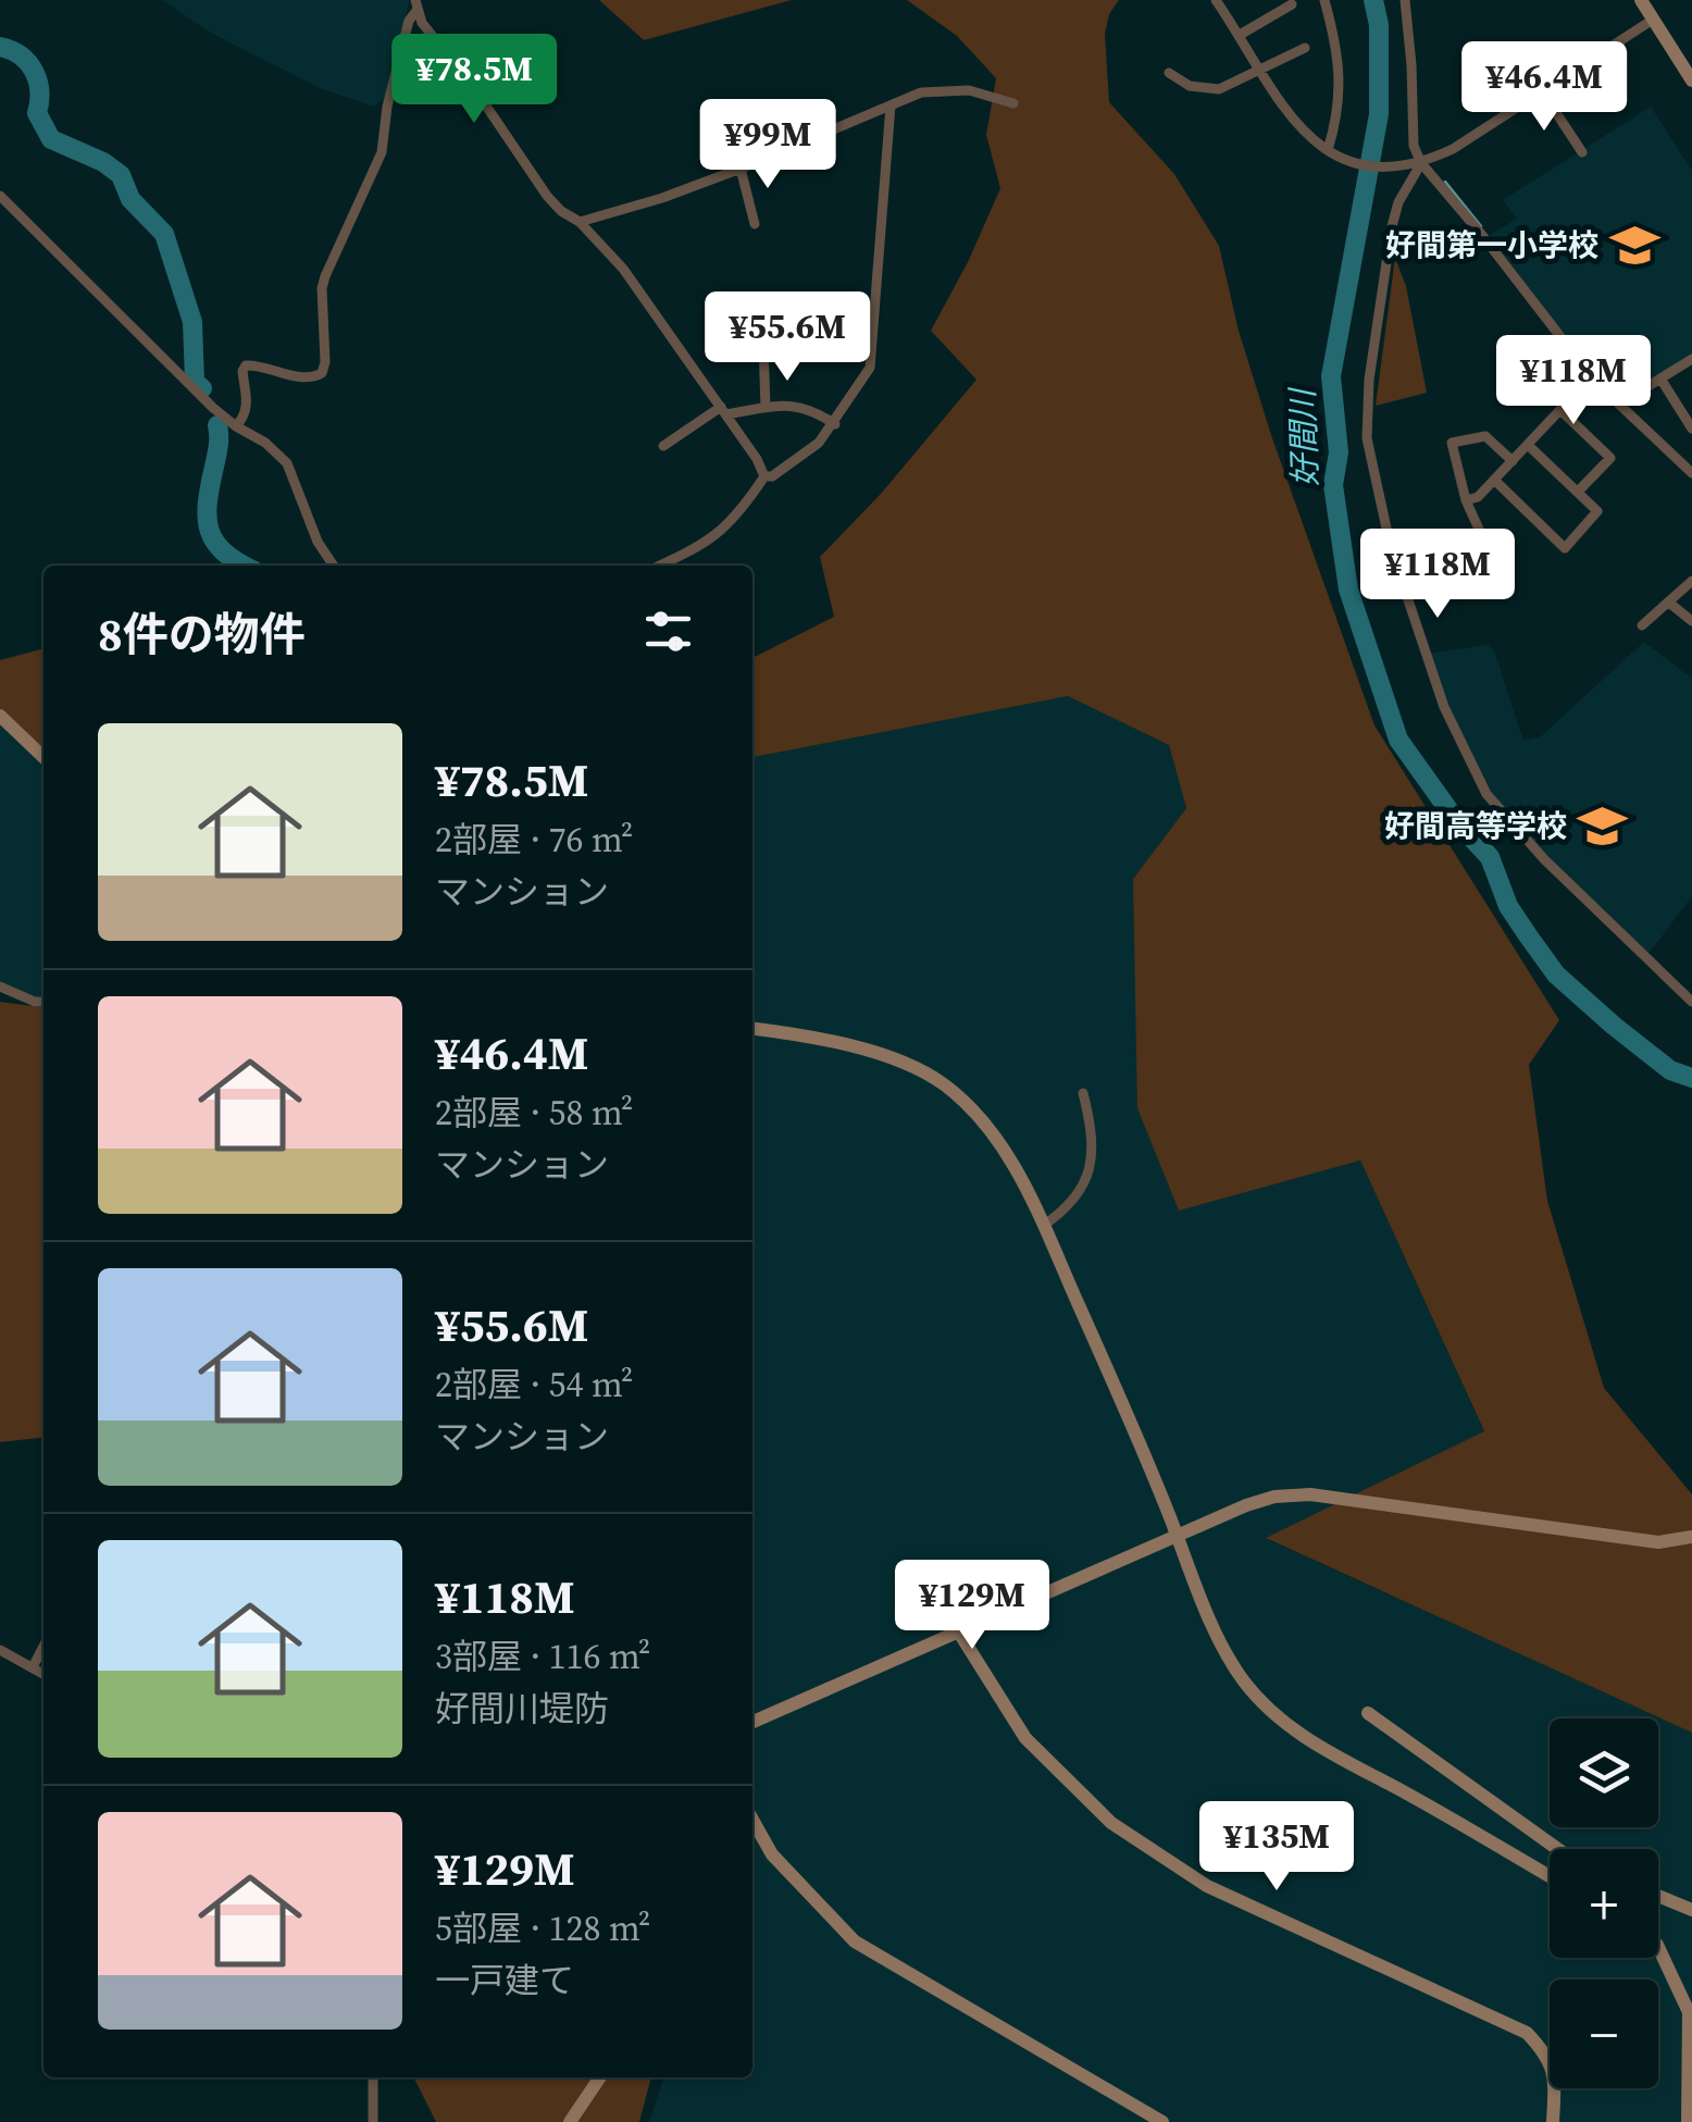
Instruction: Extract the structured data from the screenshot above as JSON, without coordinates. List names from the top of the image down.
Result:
{
  "water": ["好間川"],
  "places": {
    "school or university": ["好間第一小学校", "好間高等学校"]
  },
  "page": {
    "price": [
      "¥78.5M",
      "¥46.4M",
      "¥99M",
      "¥55.6M",
      "¥118M",
      "¥118M",
      "¥129M",
      "¥135M"
    ],
    "heading": "8件の物件",
    "list": [
      {
        "name": "¥78.5M",
        "note": "2部屋 · 76 m² · マンション"
      },
      {
        "name": "¥46.4M",
        "note": "2部屋 · 58 m² · マンション"
      },
      {
        "name": "¥55.6M",
        "note": "2部屋 · 54 m² · マンション"
      },
      {
        "name": "¥118M",
        "note": "3部屋 · 116 m² · 好間川堤防"
      },
      {
        "name": "¥129M",
        "note": "5部屋 · 128 m² · 一戸建て"
      }
    ],
    "map_buttons": ["+", "−"]
  }
}
